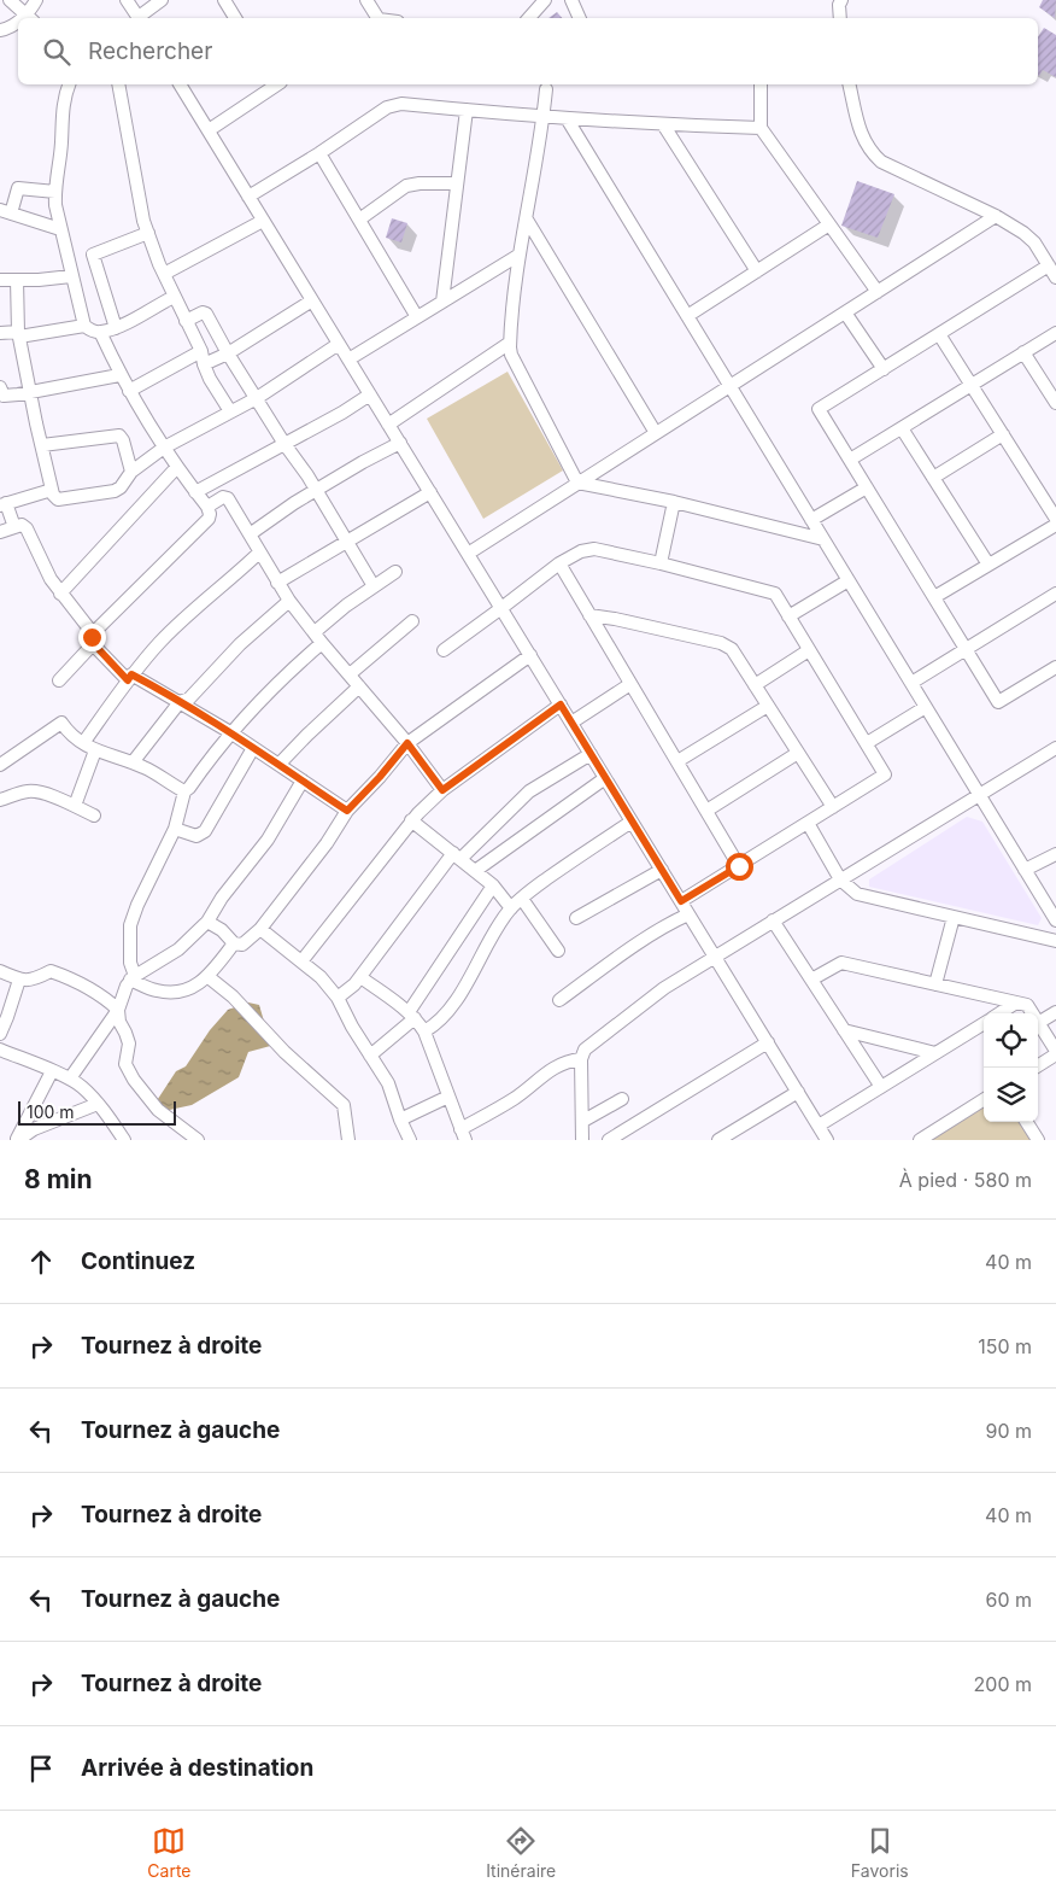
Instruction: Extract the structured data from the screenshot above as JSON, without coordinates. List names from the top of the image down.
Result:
{
  "scale_bar": "100 m",
  "page": {
    "search": "Rechercher",
    "scale": "100 m",
    "heading": ["8 min", "À pied · 580 m"],
    "list": [
      ["Continuez", "40 m"],
      ["Tournez à droite", "150 m"],
      ["Tournez à gauche", "90 m"],
      ["Tournez à droite", "40 m"],
      ["Tournez à gauche", "60 m"],
      ["Tournez à droite", "200 m"],
      "Arrivée à destination"
    ],
    "nav": ["Carte", "Itinéraire", "Favoris"]
  }
}
